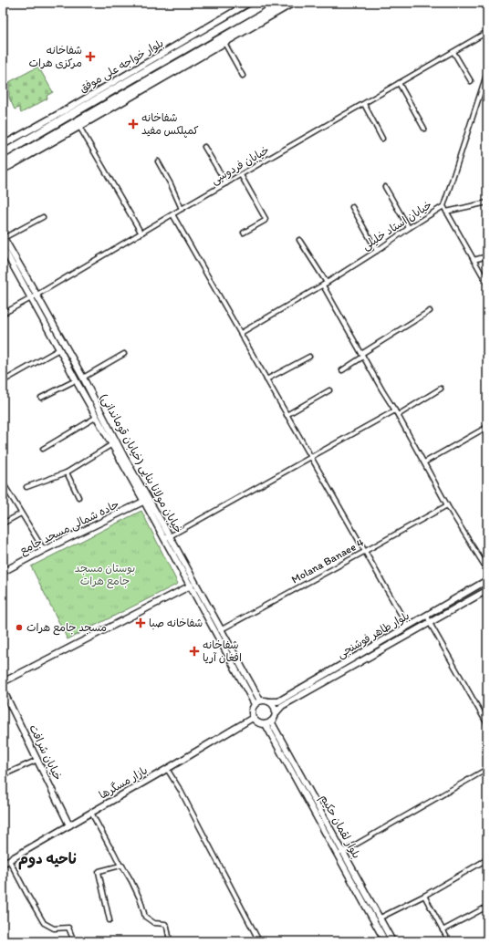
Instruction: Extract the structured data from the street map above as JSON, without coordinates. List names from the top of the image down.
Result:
{
  "streets": {
    "street": [
      "بلوار خواجه علی موفق",
      "خیابان فردوسی",
      "خیابان استاد خلیلی",
      "خیابان مولانا بنایی (خیابان قوماندانی)",
      "جاده شمالی مسجد جامع",
      "Molana Banaee 4",
      "بلوار طاهر فوشنجی",
      "خیابان شرافت",
      "بازار مسگرها",
      "بلوار لقمان حکیم"
    ]
  },
  "crossings": [
    ["خیابان فردوسی", "خیابان مولانا بنایی (خیابان قوماندانی)"],
    ["خیابان مولانا بنایی (خیابان قوماندانی)", "جاده شمالی مسجد جامع"],
    ["خیابان مولانا بنایی (خیابان قوماندانی)", "Molana Banaee 4"],
    ["خیابان مولانا بنایی (خیابان قوماندانی)", "بلوار طاهر فوشنجی"],
    ["خیابان مولانا بنایی (خیابان قوماندانی)", "بازار مسگرها"],
    ["خیابان مولانا بنایی (خیابان قوماندانی)", "بلوار لقمان حکیم"],
    ["بلوار طاهر فوشنجی", "بازار مسگرها"],
    ["بلوار طاهر فوشنجی", "بلوار لقمان حکیم"],
    ["خیابان شرافت", "بازار مسگرها"],
    ["بازار مسگرها", "بلوار لقمان حکیم"]
  ],
  "districts": ["ناحیه دوم"],
  "parks": ["بوستان مسجد جامع هرات"],
  "places": {
    "health": [
      "شفاخانه مرکزی هرات",
      "شفاخانه کمپلکس مفید",
      "شفاخانه صبا",
      "شفاخانه افغان آریا"
    ],
    "other": ["مسجد جامع هرات"]
  }
}
